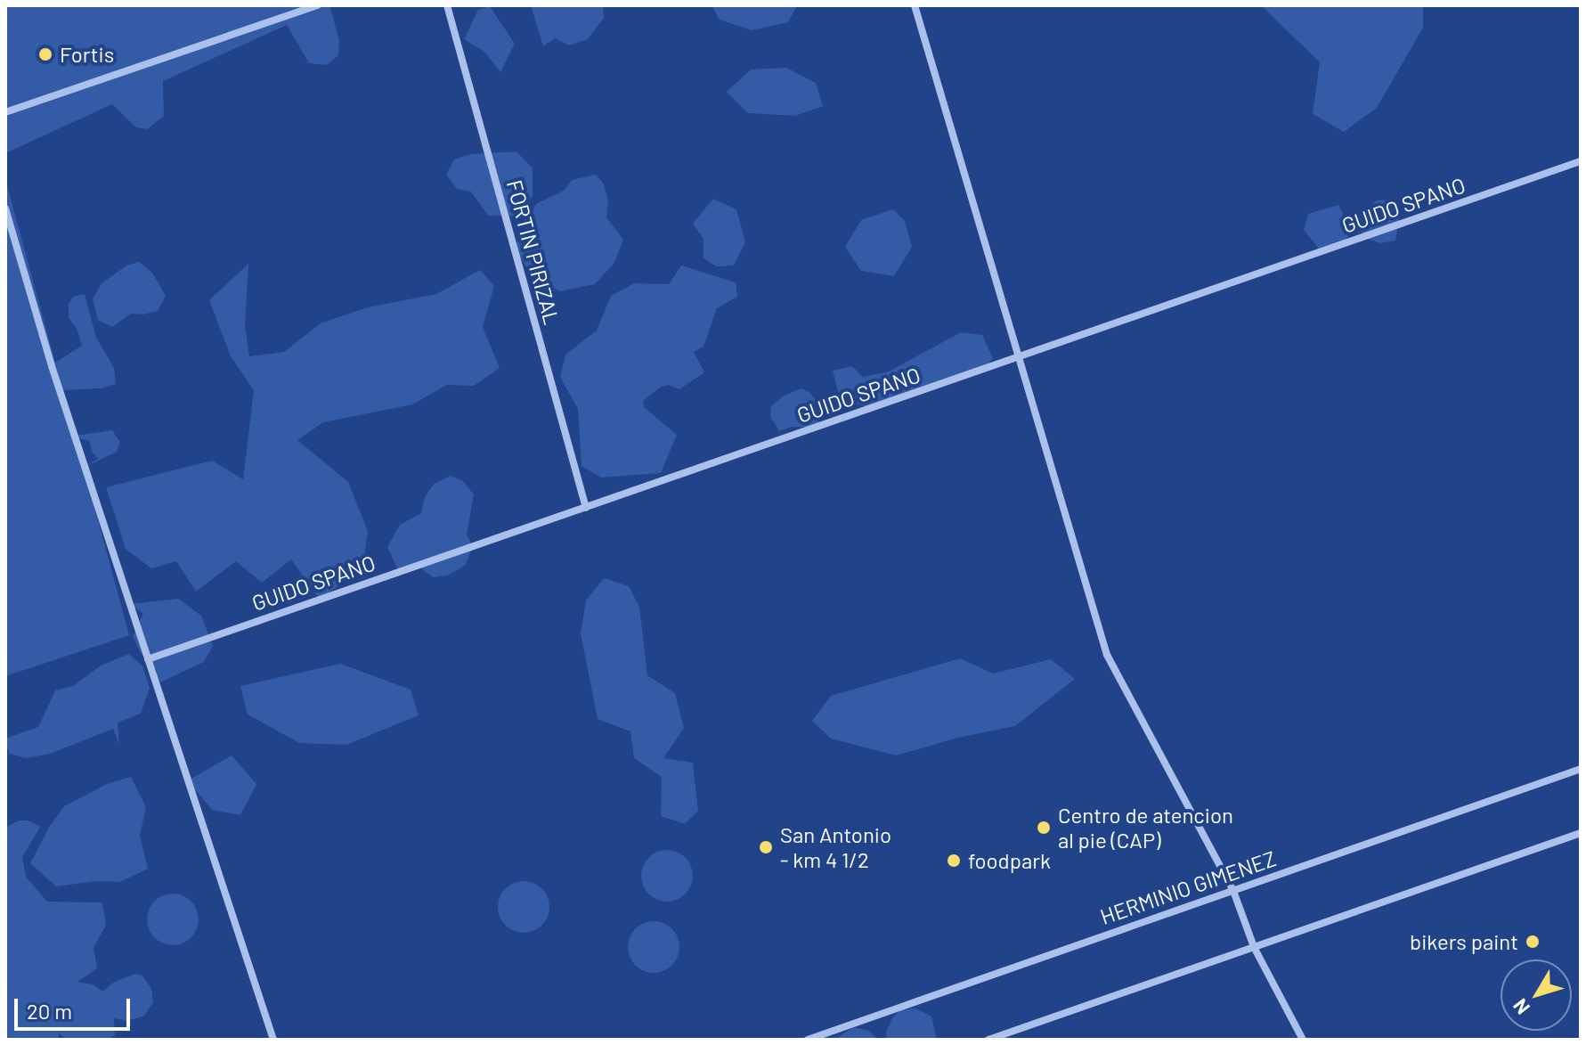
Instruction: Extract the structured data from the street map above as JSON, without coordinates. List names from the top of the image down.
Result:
{
  "streets": {
    "street": ["GUIDO SPANO", "FORTIN PIRIZAL", "HERMINIO GIMENEZ"]
  },
  "crossings": [
    ["GUIDO SPANO", "FORTIN PIRIZAL"]
  ],
  "places": [
    "Fortis",
    "Centro de atencion al pie (CAP)",
    "San Antonio - km 4 1/2",
    "foodpark",
    "bikers paint"
  ],
  "scale_bar": "20 m",
  "north": "bottom left"
}
